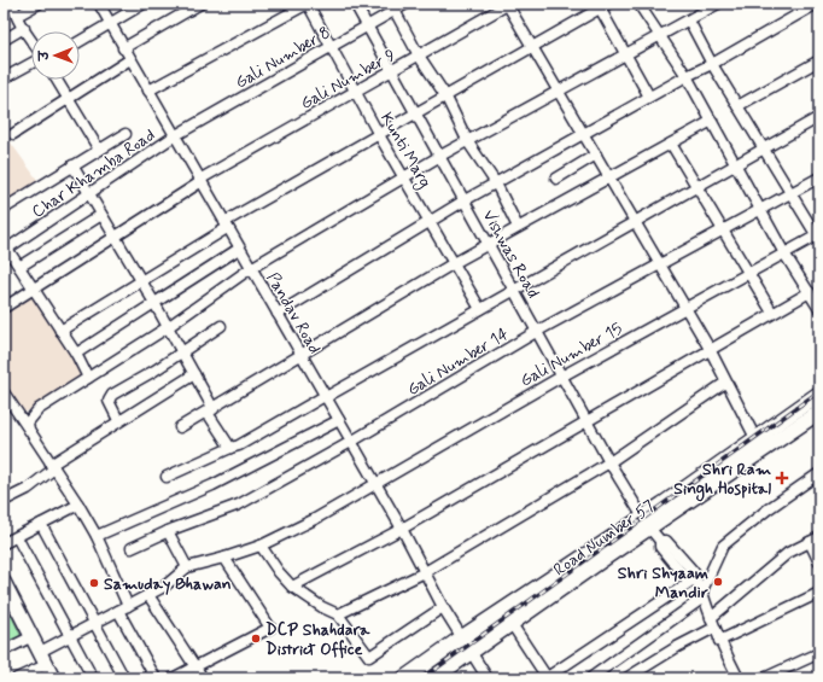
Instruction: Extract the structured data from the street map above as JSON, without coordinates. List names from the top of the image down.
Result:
{
  "streets": {
    "main road": ["Road Number 57"],
    "street": [
      "Gali Number 8",
      "Gali Number 9",
      "Kunti Marg",
      "Char Khamba Road",
      "Vishwas Road",
      "Pandav Road",
      "Gali Number 15",
      "Gali Number 14"
    ]
  },
  "crossings": [
    ["Gali Number 8", "Kunti Marg"],
    ["Gali Number 8", "Char Khamba Road"],
    ["Gali Number 8", "Vishwas Road"],
    ["Gali Number 8", "Pandav Road"],
    ["Gali Number 9", "Kunti Marg"],
    ["Gali Number 9", "Vishwas Road"],
    ["Gali Number 9", "Pandav Road"],
    ["Char Khamba Road", "Pandav Road"],
    ["Vishwas Road", "Gali Number 15"],
    ["Vishwas Road", "Gali Number 14"],
    ["Vishwas Road", "Road Number 57"],
    ["Pandav Road", "Gali Number 15"],
    ["Pandav Road", "Gali Number 14"],
    ["Pandav Road", "Road Number 57"]
  ],
  "places": {
    "health": ["Shri Ram Singh Hospital"],
    "other": ["Shri Shyaam Mandir", "Samuday Bhawan", "DCP Shahdara District Office"]
  },
  "north": "left"
}
